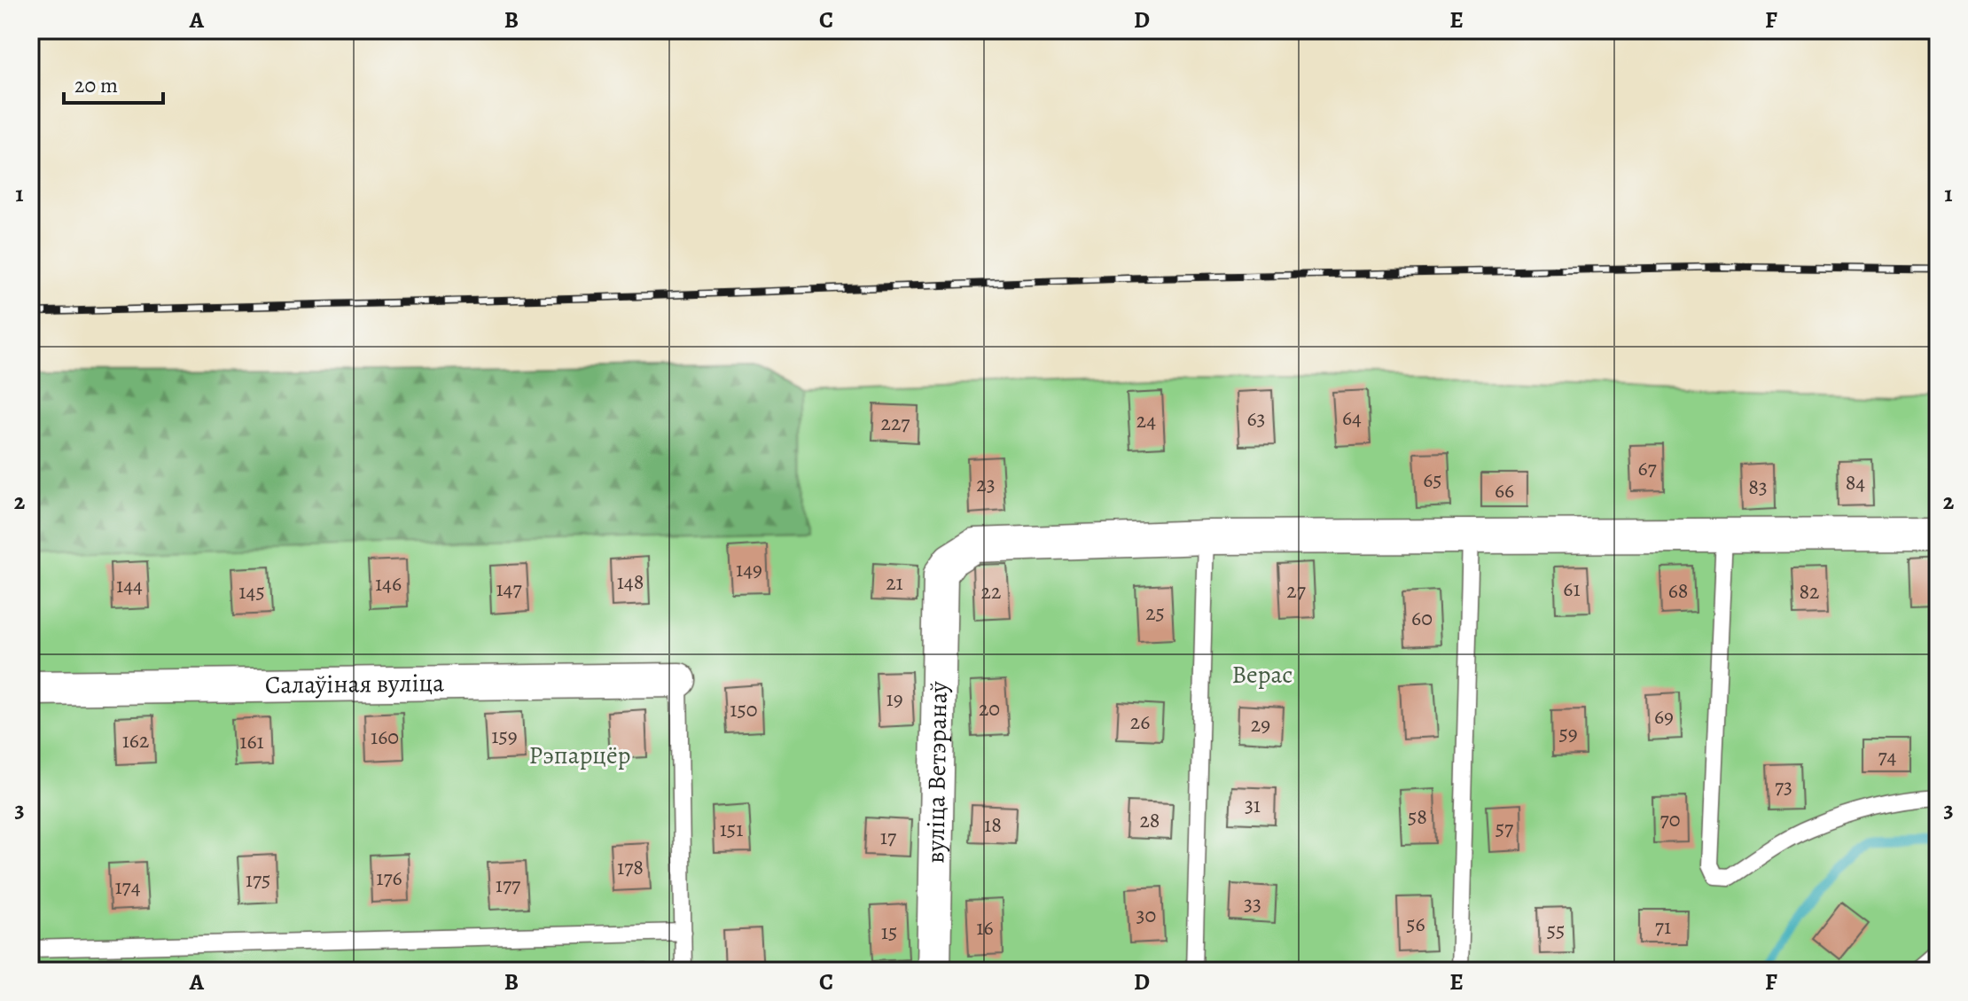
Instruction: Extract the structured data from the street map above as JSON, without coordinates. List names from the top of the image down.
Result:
{
  "streets": {
    "street": ["Салаўіная вуліца", "вуліца Ветэранаў"]
  },
  "parks": ["Верас", "Рэпарцёр"],
  "house_numbers": [
    "64",
    "63",
    "24",
    "227",
    "67",
    "65",
    "84",
    "23",
    "83",
    "66",
    "149",
    "148",
    "21",
    "146",
    "144",
    "147",
    "61",
    "27",
    "68",
    "145",
    "22",
    "82",
    "25",
    "60",
    "19",
    "20",
    "150",
    "69",
    "26",
    "29",
    "59",
    "159",
    "160",
    "162",
    "161",
    "74",
    "73",
    "31",
    "58",
    "70",
    "28",
    "18",
    "57",
    "151",
    "17",
    "178",
    "176",
    "175",
    "177",
    "174",
    "33",
    "30",
    "56",
    "71",
    "16",
    "55",
    "15"
  ],
  "scale_bar": "20 m",
  "grid": {
    "columns": [
      "A",
      "B",
      "C",
      "D",
      "E",
      "F"
    ],
    "rows": ["1", "2", "3"]
  }
}
